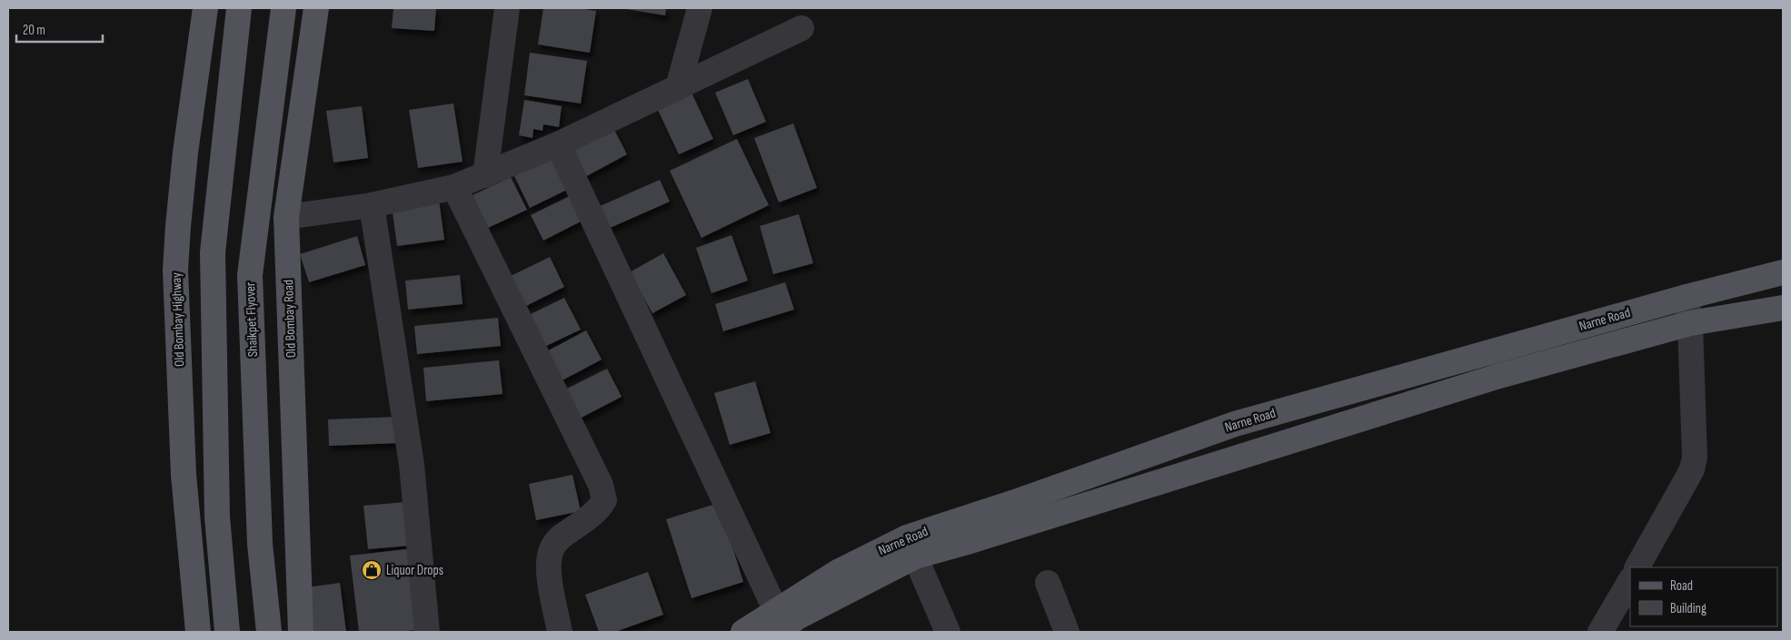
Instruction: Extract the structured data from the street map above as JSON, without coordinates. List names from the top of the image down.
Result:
{
  "streets": {
    "main road": [
      "Old Bombay Road",
      "Old Bombay Highway",
      "Shaikpet Flyover",
      "Narne Road"
    ]
  },
  "places": {
    "shop": ["Liquor Drops"]
  },
  "legend": ["Road", "Building"],
  "scale_bar": "20 m"
}
